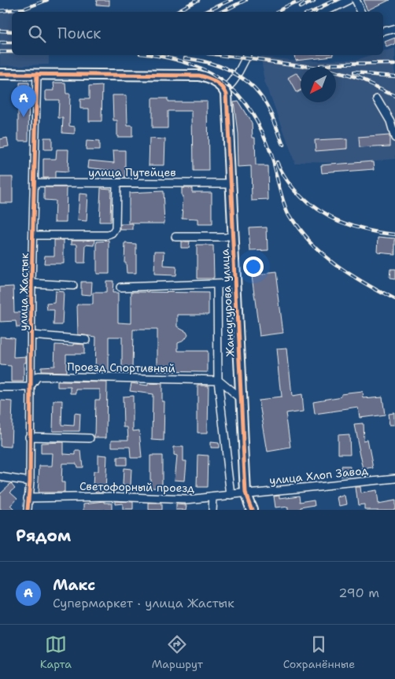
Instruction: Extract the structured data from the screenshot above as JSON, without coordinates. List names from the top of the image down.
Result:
{
  "streets": {
    "street": [
      "улица Путейцев",
      "улица Жастык",
      "Жансугурова улица",
      "Проезд Спортивный",
      "улица Хлоп Завод",
      "Светофорный проезд"
    ]
  },
  "crossings": [
    ["улица Путейцев", "улица Жастык"],
    ["улица Путейцев", "Жансугурова улица"],
    ["улица Жастык", "Проезд Спортивный"],
    ["улица Жастык", "Светофорный проезд"],
    ["Жансугурова улица", "улица Хлоп Завод"],
    ["Жансугурова улица", "Светофорный проезд"],
    ["улица Хлоп Завод", "Светофорный проезд"]
  ],
  "north": "bottom left",
  "page": {
    "search": "Поиск",
    "pins": "A",
    "heading": "Рядом",
    "list": [
      {
        "mark": "A",
        "name": "Макс",
        "note": "Супермаркет · улица Жастык",
        "value": "290 m"
      }
    ],
    "nav": ["Карта", "Маршрут", "Сохранённые"]
  }
}
